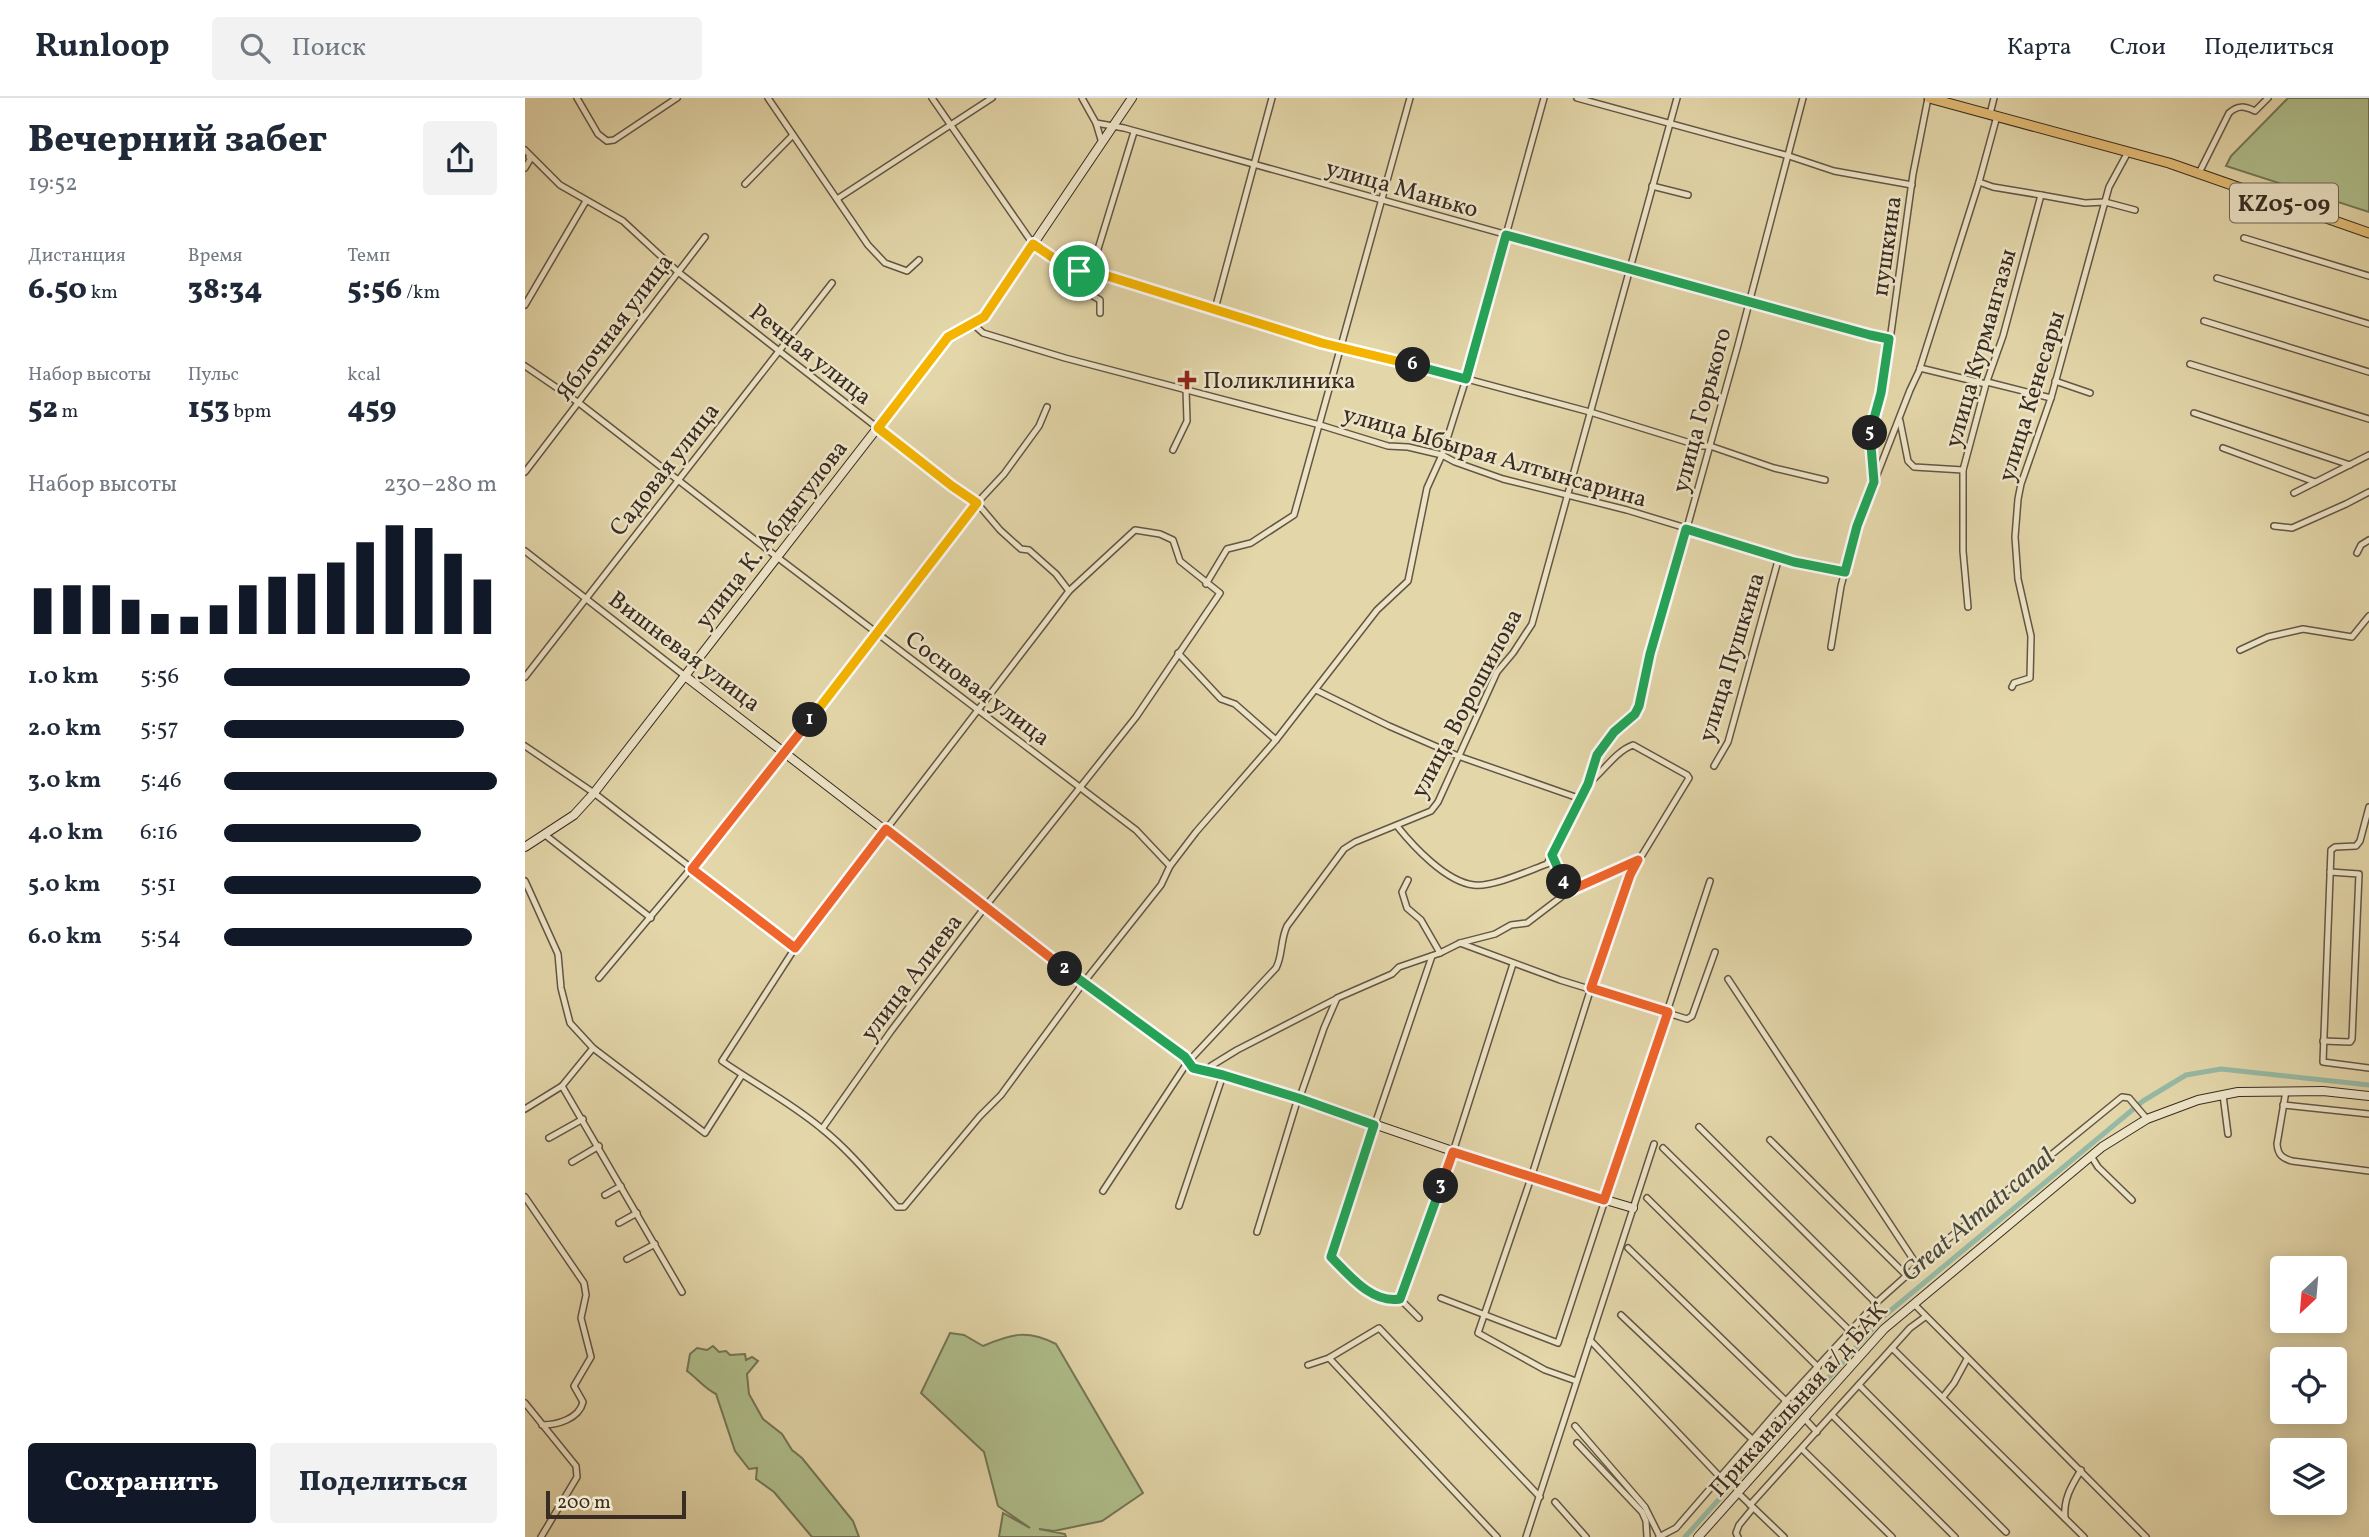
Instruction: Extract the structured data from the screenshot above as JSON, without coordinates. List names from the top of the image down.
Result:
{
  "streets": {
    "main road": ["KZ05-09"],
    "street": [
      "улица Манько",
      "пушкина",
      "Яблочная улица",
      "улица Курмангазы",
      "Речная улица",
      "улица Кенесары",
      "улица Горького",
      "улица Ыбырая Алтынсарина",
      "Садовая улица",
      "улица К. Абдыгулова",
      "Вишневая улица",
      "улица Пушкина",
      "Сосновая улица",
      "улица Ворошилова",
      "улица Алиева",
      "Приканальная а/д БАК"
    ]
  },
  "crossings": [
    ["улица Манько", "пушкина"],
    ["улица Манько", "улица Горького"],
    ["улица Манько", "улица К. Абдыгулова"],
    ["улица Манько", "улица Ворошилова"],
    ["KZ05-09", "пушкина"],
    ["KZ05-09", "улица Кенесары"],
    ["Яблочная улица", "Речная улица"],
    ["Яблочная улица", "Сосновая улица"],
    ["Речная улица", "Садовая улица"],
    ["Речная улица", "улица К. Абдыгулова"],
    ["улица Горького", "улица Ыбырая Алтынсарина"],
    ["улица Ыбырая Алтынсарина", "улица К. Абдыгулова"],
    ["улица Ыбырая Алтынсарина", "улица Пушкина"],
    ["улица Ыбырая Алтынсарина", "улица Ворошилова"],
    ["Садовая улица", "Вишневая улица"],
    ["Садовая улица", "Сосновая улица"],
    ["улица К. Абдыгулова", "Вишневая улица"],
    ["улица К. Абдыгулова", "Сосновая улица"],
    ["Вишневая улица", "улица Ворошилова"],
    ["Вишневая улица", "улица Алиева"],
    ["Сосновая улица", "улица Алиева"]
  ],
  "water": ["Great Almatı canal"],
  "places": {
    "health": ["Поликлиника"]
  },
  "scale_bar": "200 m",
  "north": "bottom left",
  "page": {
    "header": "Runloop",
    "search": "Поиск",
    "nav": ["Карта", "Слои", "Поделиться"],
    "heading": ["Вечерний забег", "19:52"],
    "stats": [
      ["Дистанция", "6.50 km"],
      ["Время", "38:34"],
      ["Темп", "5:56 /km"],
      ["Набор высоты", "52 m"],
      ["Пульс", "153 bpm"],
      ["kcal", "459"]
    ],
    "pins": [
      "6",
      "5",
      "1",
      "4",
      "2",
      "3"
    ],
    "chart": ["Набор высоты", "230–280 m"],
    "list": [
      {
        "name": "1.0 km",
        "note": "5:56"
      },
      {
        "name": "2.0 km",
        "note": "5:57"
      },
      {
        "name": "3.0 km",
        "note": "5:46"
      },
      {
        "name": "4.0 km",
        "note": "6:16"
      },
      {
        "name": "5.0 km",
        "note": "5:51"
      },
      {
        "name": "6.0 km",
        "note": "5:54"
      }
    ],
    "buttons": ["Сохранить", "Поделиться"],
    "scale": "200 m"
  }
}
